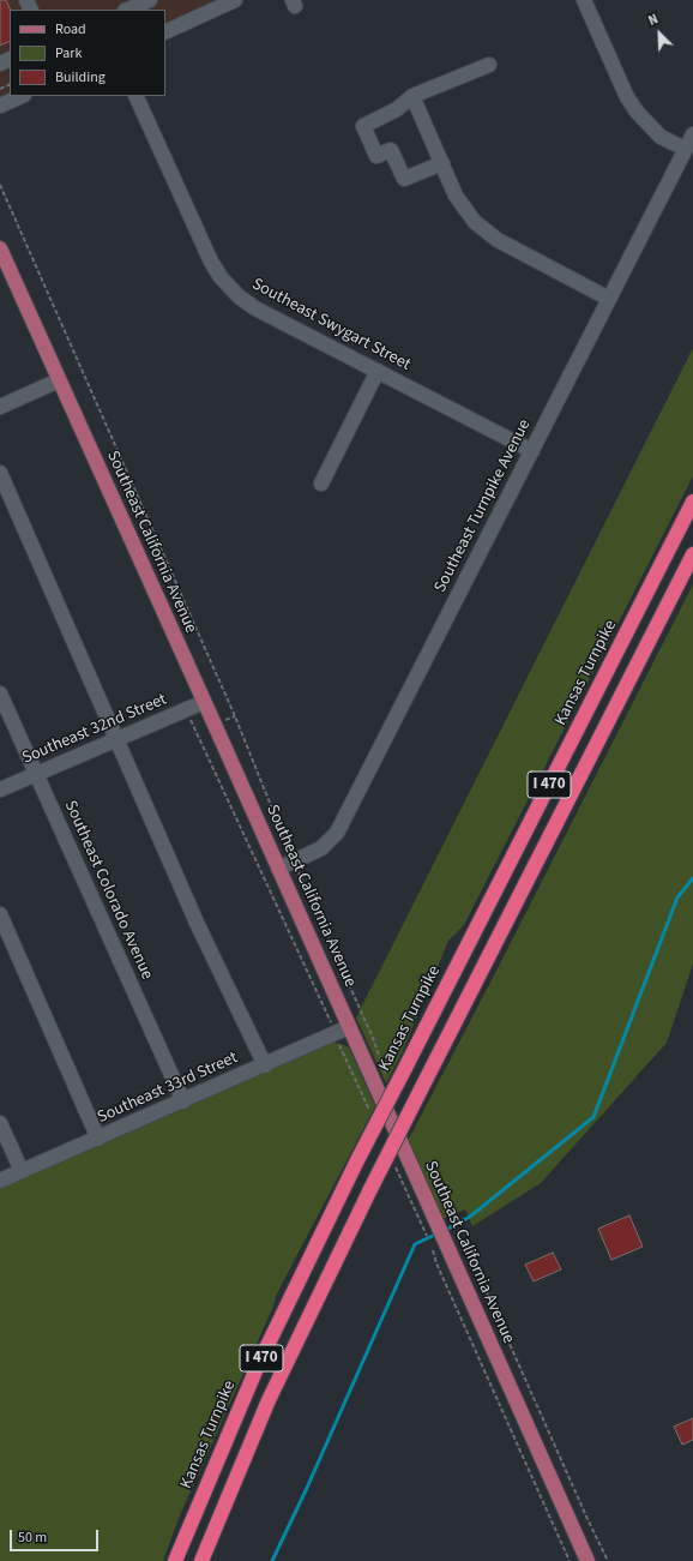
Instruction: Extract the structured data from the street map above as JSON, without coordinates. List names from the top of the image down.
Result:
{
  "streets": {
    "highway": ["Kansas Turnpike", "I 470"],
    "main road": ["Southeast California Avenue"],
    "street": [
      "Southeast Swygart Street",
      "Southeast Turnpike Avenue",
      "Southeast 32nd Street",
      "Southeast Colorado Avenue",
      "Southeast 33rd Street"
    ]
  },
  "crossings": [
    ["Southeast Swygart Street", "Southeast Turnpike Avenue"],
    ["Southeast Turnpike Avenue", "Southeast California Avenue"],
    ["Southeast California Avenue", "Southeast 32nd Street"],
    ["Southeast California Avenue", "Southeast 33rd Street"],
    ["Southeast 32nd Street", "Southeast Colorado Avenue"],
    ["Southeast Colorado Avenue", "Southeast 33rd Street"]
  ],
  "legend": ["Road", "Park", "Building"],
  "scale_bar": "50 m",
  "north": "top left"
}
